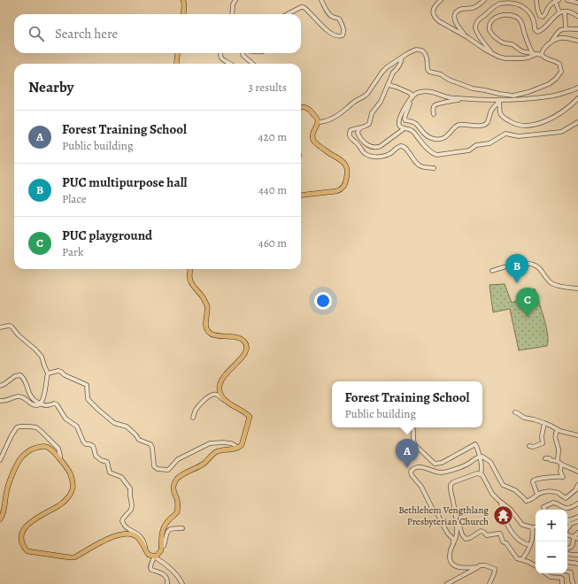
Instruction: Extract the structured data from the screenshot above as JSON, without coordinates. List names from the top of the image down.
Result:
{
  "places": {
    "temple": ["Bethlehem Vengthlang Presbyterian Church"]
  },
  "page": {
    "search": "Search here",
    "heading": ["Nearby", "3 results"],
    "list": [
      {
        "mark": "A",
        "name": "Forest Training School",
        "note": "Public building",
        "value": "420 m"
      },
      {
        "mark": "B",
        "name": "PUC multipurpose hall",
        "note": "Place",
        "value": "440 m"
      },
      {
        "mark": "C",
        "name": "PUC playground",
        "note": "Park",
        "value": "460 m"
      }
    ],
    "pins": ["B", "C", "A"],
    "popup": ["Forest Training School", "Public building"],
    "map_buttons": ["+", "−"]
  }
}
